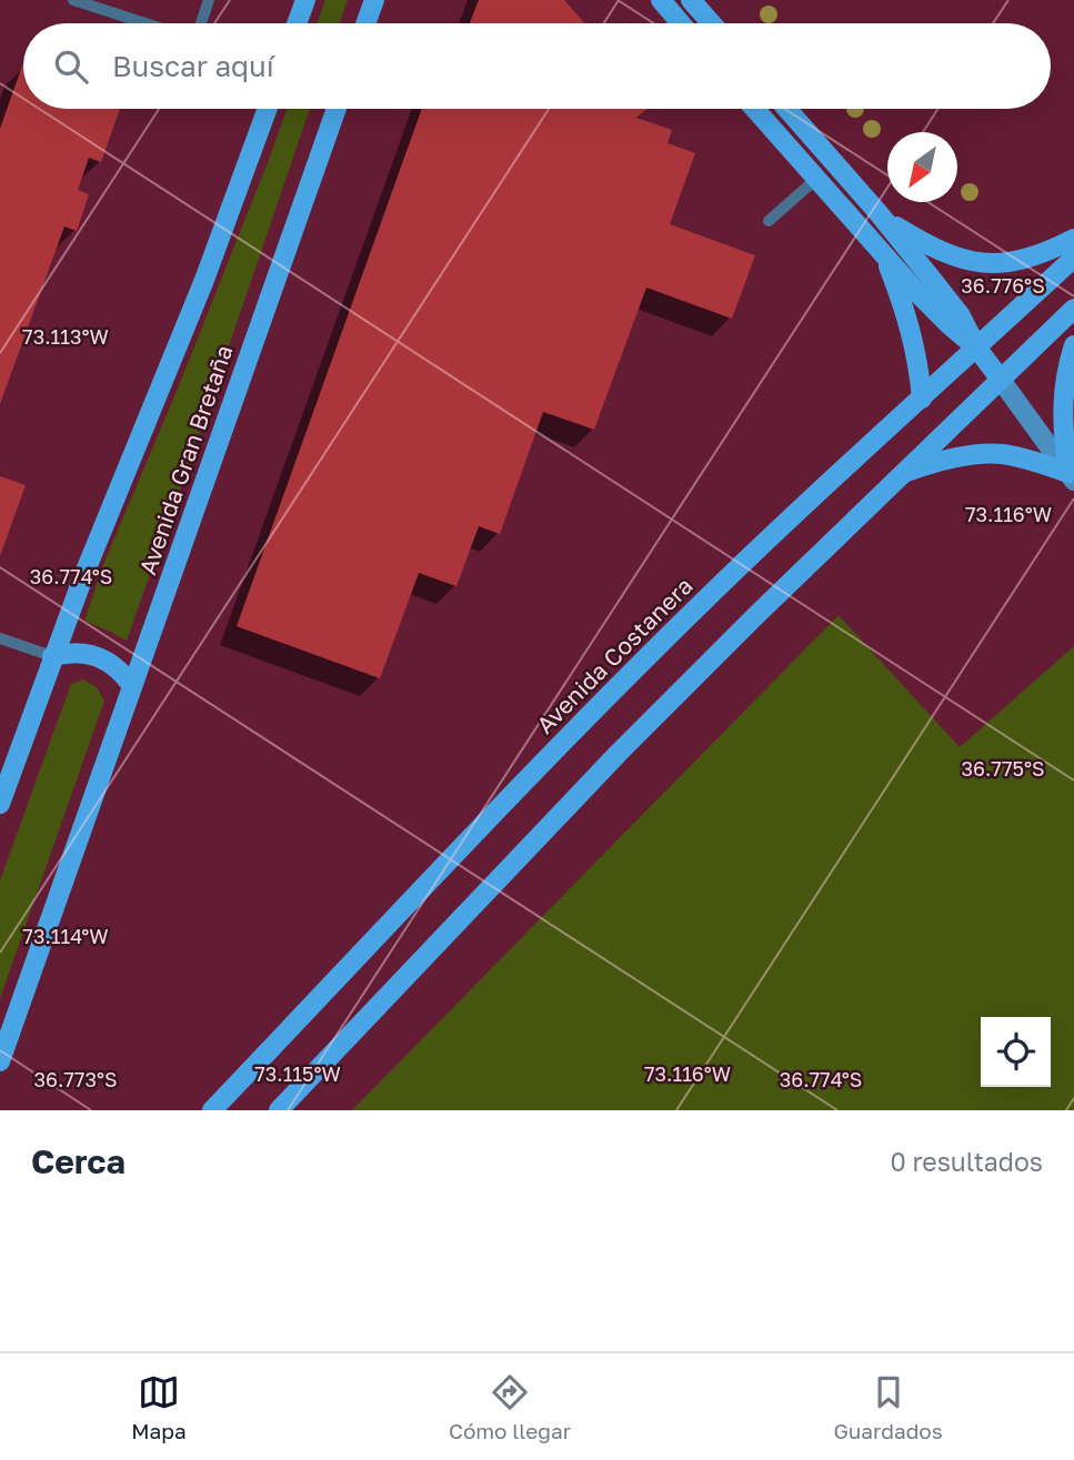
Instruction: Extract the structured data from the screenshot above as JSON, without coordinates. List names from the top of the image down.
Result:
{
  "streets": {
    "main road": ["Avenida Gran Bretaña", "Avenida Costanera"]
  },
  "north": "bottom left",
  "page": {
    "search": "Buscar aquí",
    "heading": ["Cerca", "0 resultados"],
    "nav": ["Mapa", "Cómo llegar", "Guardados"]
  },
  "coordinates": [
    "36.776°S",
    "73.113°W",
    "73.116°W",
    "36.774°S",
    "36.775°S",
    "73.114°W",
    "73.115°W",
    "36.773°S"
  ]
}
